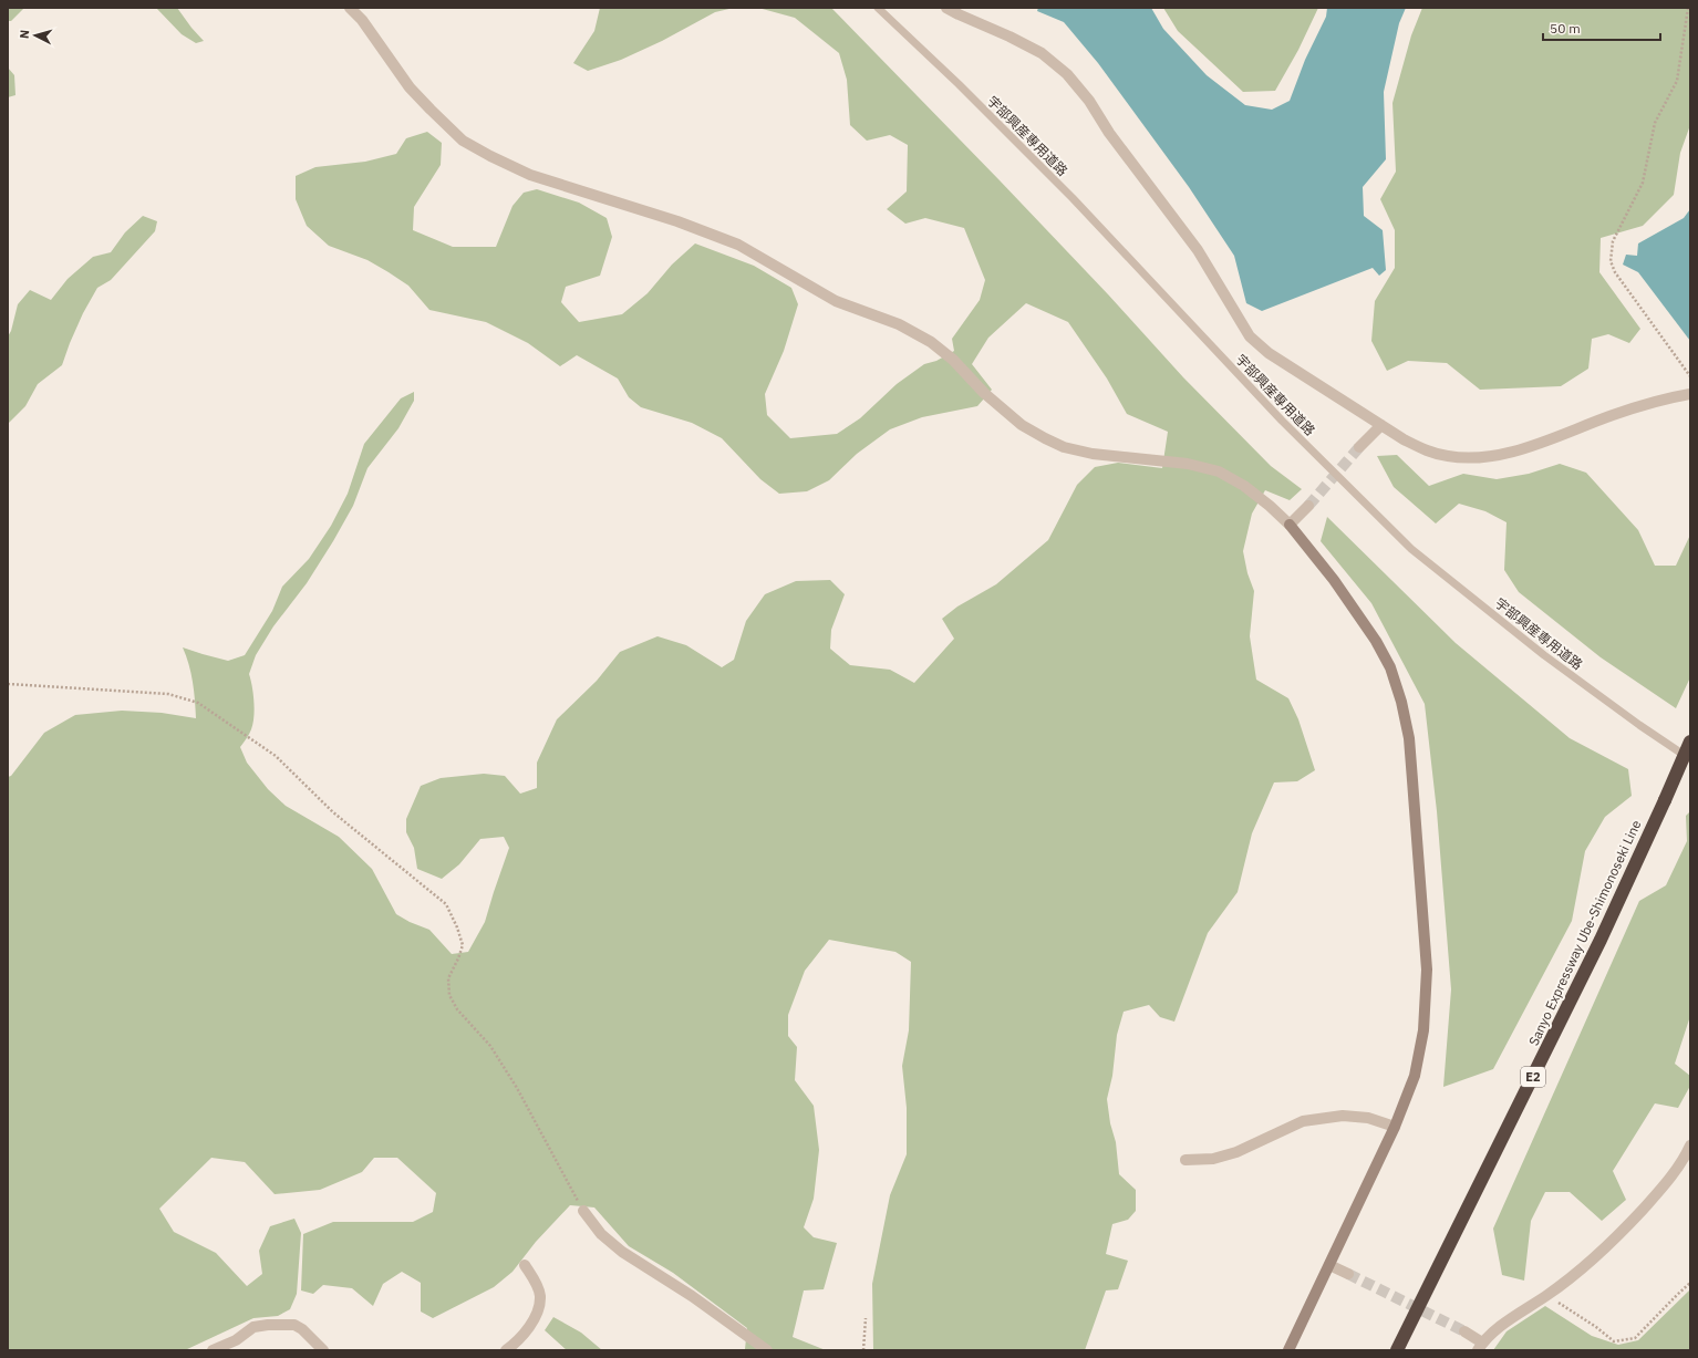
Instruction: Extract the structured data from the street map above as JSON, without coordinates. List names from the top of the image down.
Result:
{
  "streets": {
    "highway": ["Sanyo Expressway Ube-Shimonoseki Line", "E2"],
    "lane": ["宇部興産専用道路"]
  },
  "scale_bar": "50 m",
  "north": "left"
}
